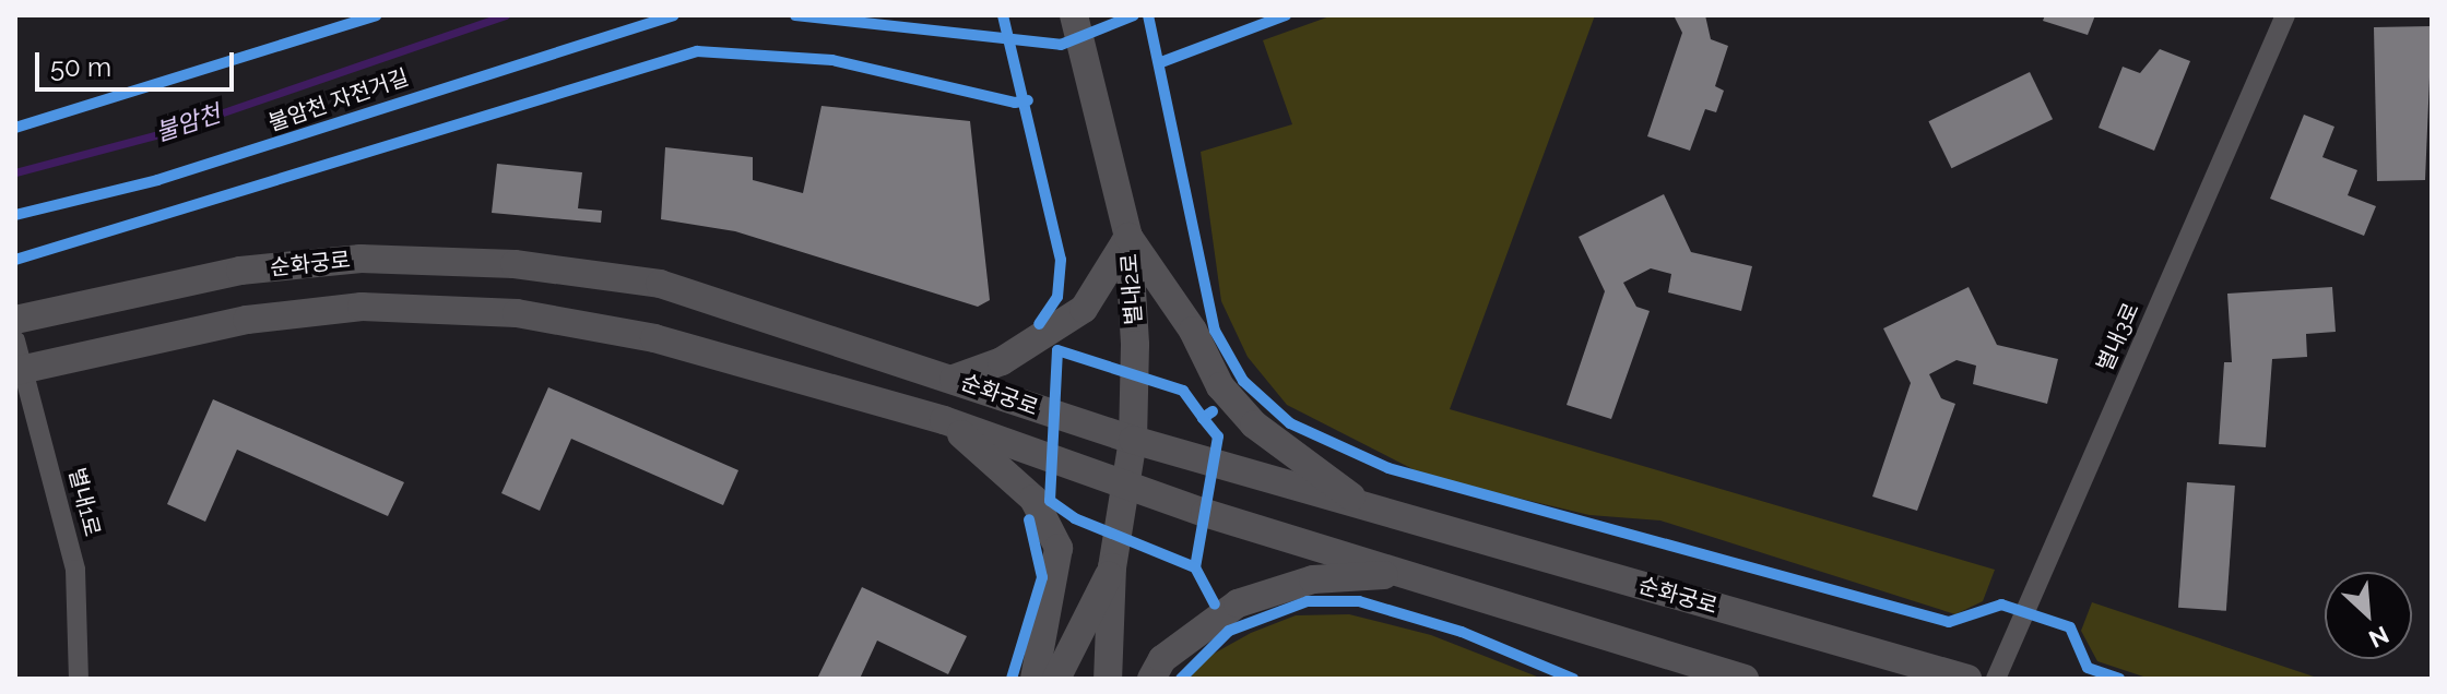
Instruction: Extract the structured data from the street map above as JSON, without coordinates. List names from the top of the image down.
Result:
{
  "streets": {
    "street": [
      "순화궁로",
      "별내2로",
      "별내3로",
      "별내1로"
    ],
    "cycle path": ["불암천 자전거길"]
  },
  "crossings": [
    ["순화궁로", "별내2로"],
    ["순화궁로", "별내1로"]
  ],
  "water": ["불암천"],
  "scale_bar": "50 m",
  "north": "bottom right"
}
